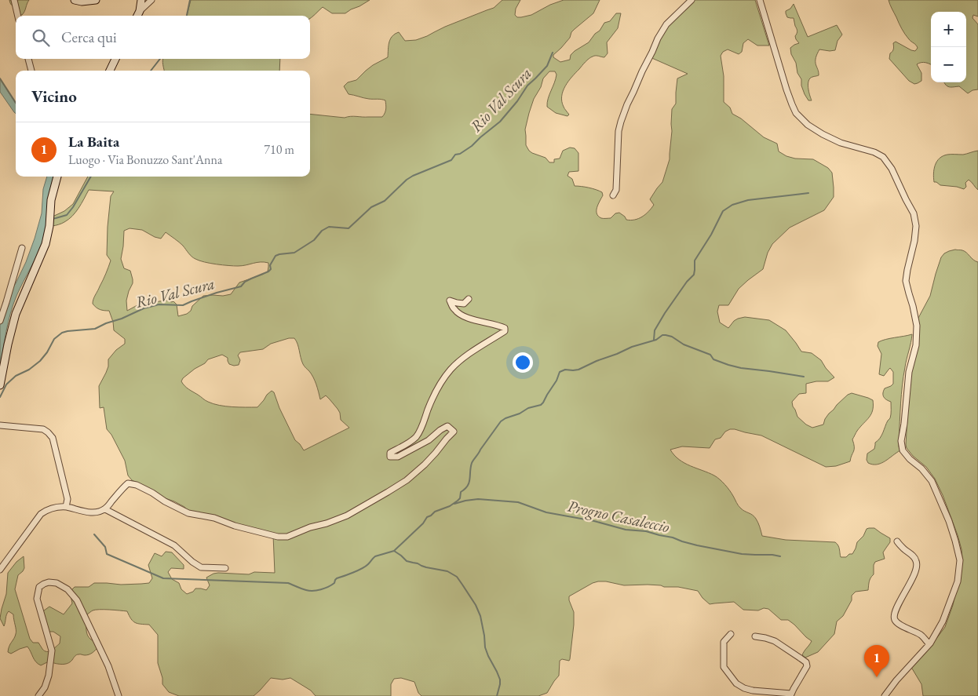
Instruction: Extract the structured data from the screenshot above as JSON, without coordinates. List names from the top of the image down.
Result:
{
  "water": ["Rio Val Scura", "Progno Casaleccio"],
  "page": {
    "map_buttons": ["+", "−"],
    "search": "Cerca qui",
    "heading": "Vicino",
    "list": [
      {
        "mark": "1",
        "name": "La Baita",
        "note": "Luogo · Via Bonuzzo Sant'Anna",
        "value": "710 m"
      }
    ],
    "pins": "1"
  }
}
